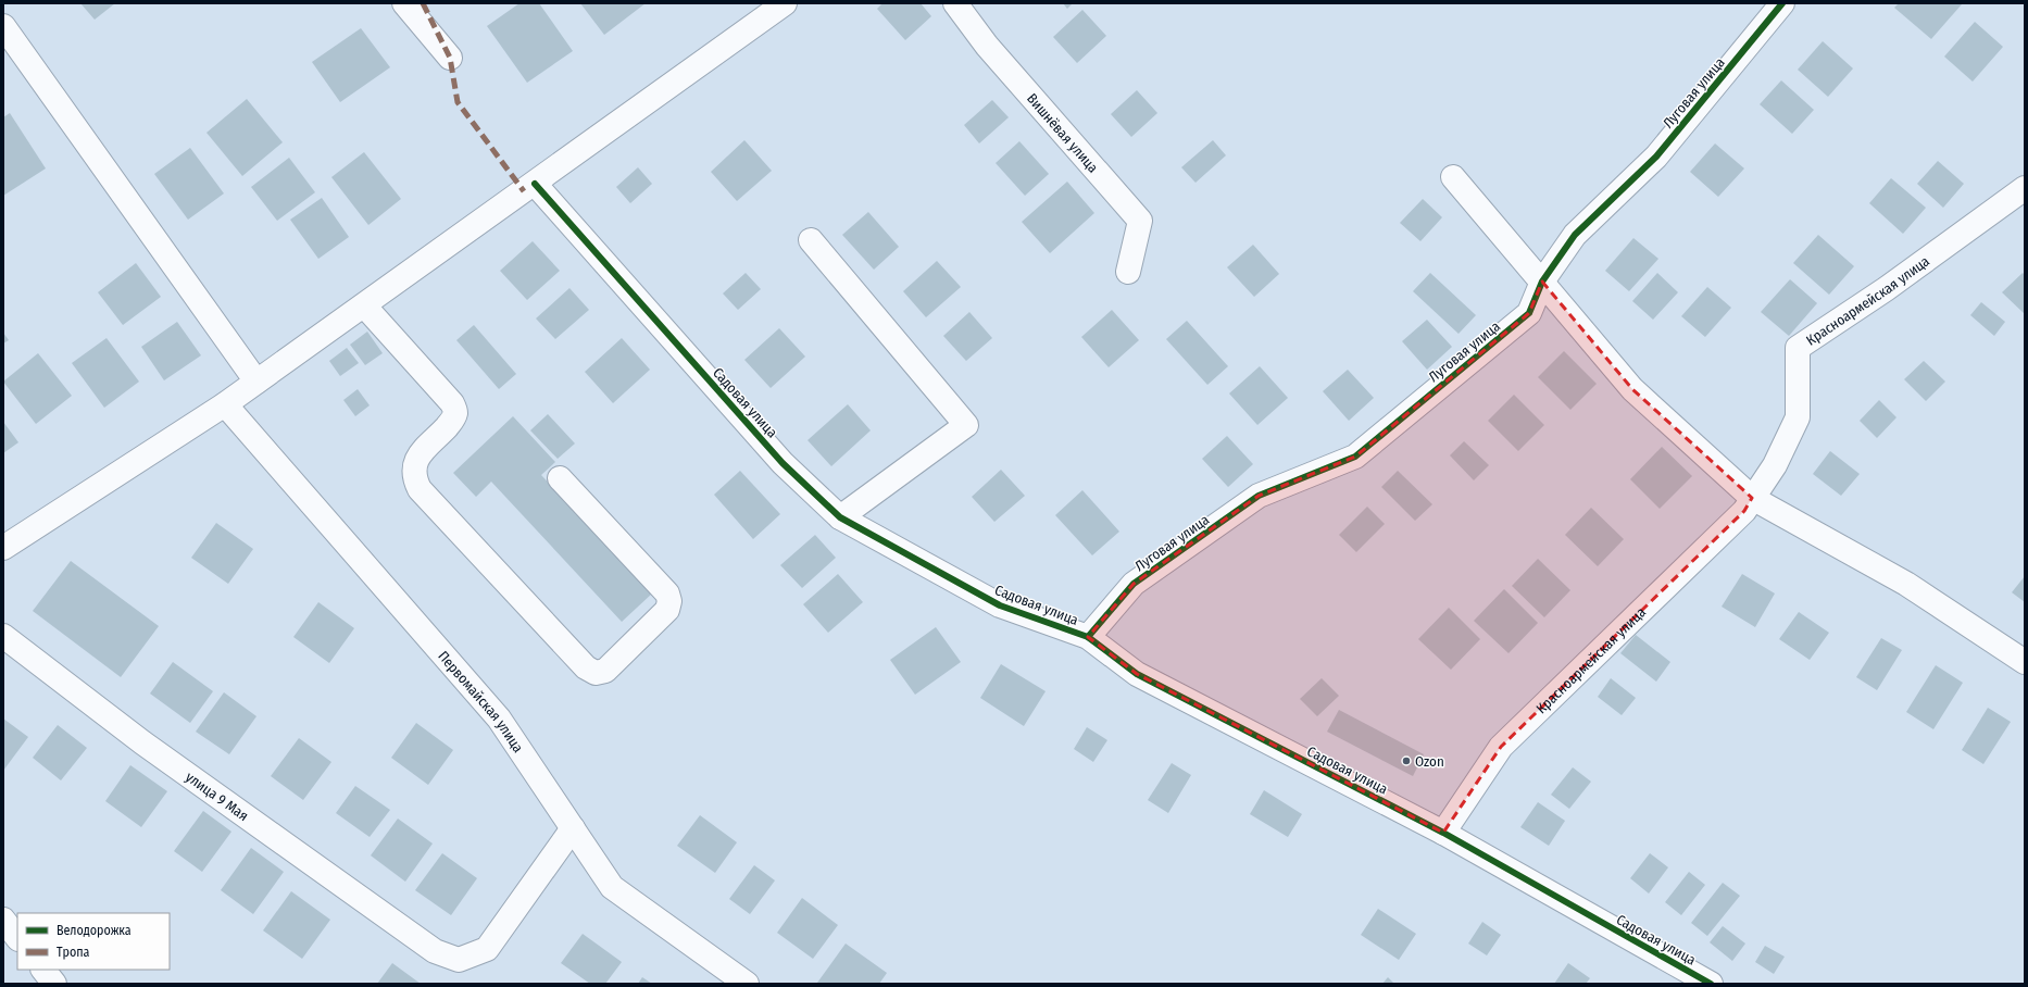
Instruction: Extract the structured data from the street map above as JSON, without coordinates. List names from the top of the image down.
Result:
{
  "streets": {
    "street": [
      "Луговая улица",
      "Вишнёвая улица",
      "Красноармейская улица",
      "Садовая улица",
      "Первомайская улица",
      "улица 9 Мая"
    ]
  },
  "crossings": [
    ["Луговая улица", "Садовая улица"],
    ["Красноармейская улица", "Садовая улица"],
    ["Первомайская улица", "улица 9 Мая"]
  ],
  "places": ["Ozon"],
  "legend": ["Велодорожка", "Тропа"]
}
